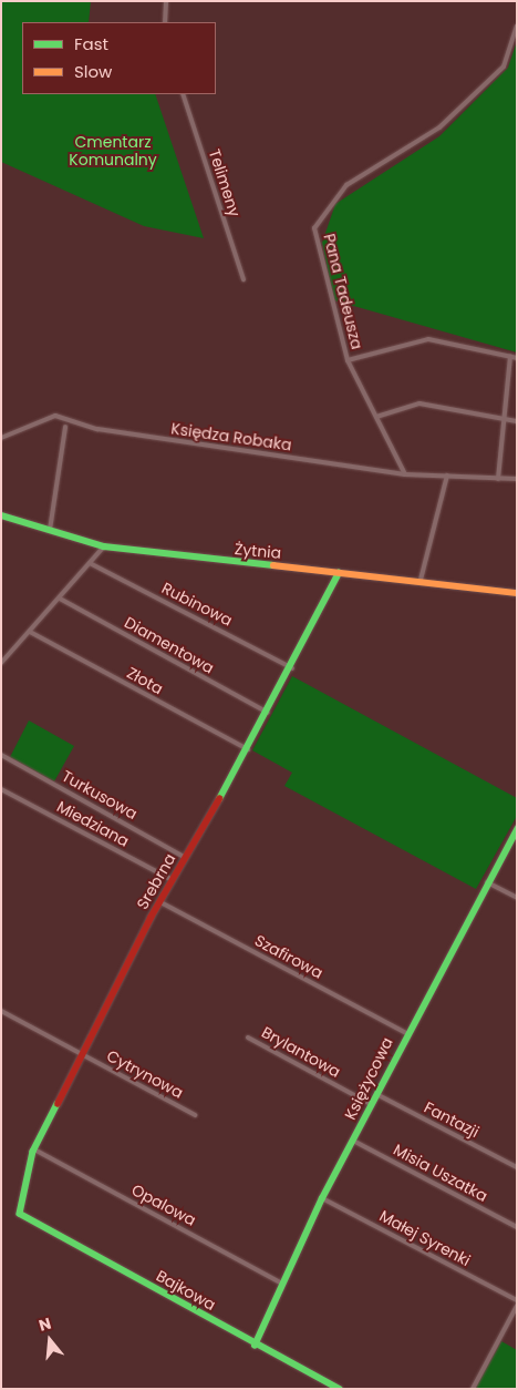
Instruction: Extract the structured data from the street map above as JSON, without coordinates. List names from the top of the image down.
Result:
{
  "streets": {
    "street": [
      "Telimeny",
      "Pana Tadeusza",
      "Księdza Robaka",
      "Żytnia",
      "Rubinowa",
      "Diamentowa",
      "Złota",
      "Turkusowa",
      "Miedziana",
      "Srebrna",
      "Szafirowa",
      "Brylantowa",
      "Cytrynowa",
      "Księżycowa",
      "Fantazji",
      "Misia Uszatka",
      "Opalowa",
      "Małej Syrenki",
      "Bajkowa"
    ]
  },
  "crossings": [
    ["Pana Tadeusza", "Księdza Robaka"],
    ["Żytnia", "Srebrna"],
    ["Rubinowa", "Srebrna"],
    ["Diamentowa", "Srebrna"],
    ["Złota", "Srebrna"],
    ["Turkusowa", "Srebrna"],
    ["Miedziana", "Srebrna"],
    ["Srebrna", "Szafirowa"],
    ["Srebrna", "Cytrynowa"],
    ["Srebrna", "Opalowa"],
    ["Srebrna", "Bajkowa"],
    ["Szafirowa", "Księżycowa"],
    ["Brylantowa", "Księżycowa"],
    ["Księżycowa", "Fantazji"],
    ["Księżycowa", "Misia Uszatka"],
    ["Księżycowa", "Opalowa"],
    ["Księżycowa", "Małej Syrenki"],
    ["Księżycowa", "Bajkowa"]
  ],
  "parks": ["Cmentarz Komunalny"],
  "legend": ["Fast", "Slow"],
  "north": "top"
}
